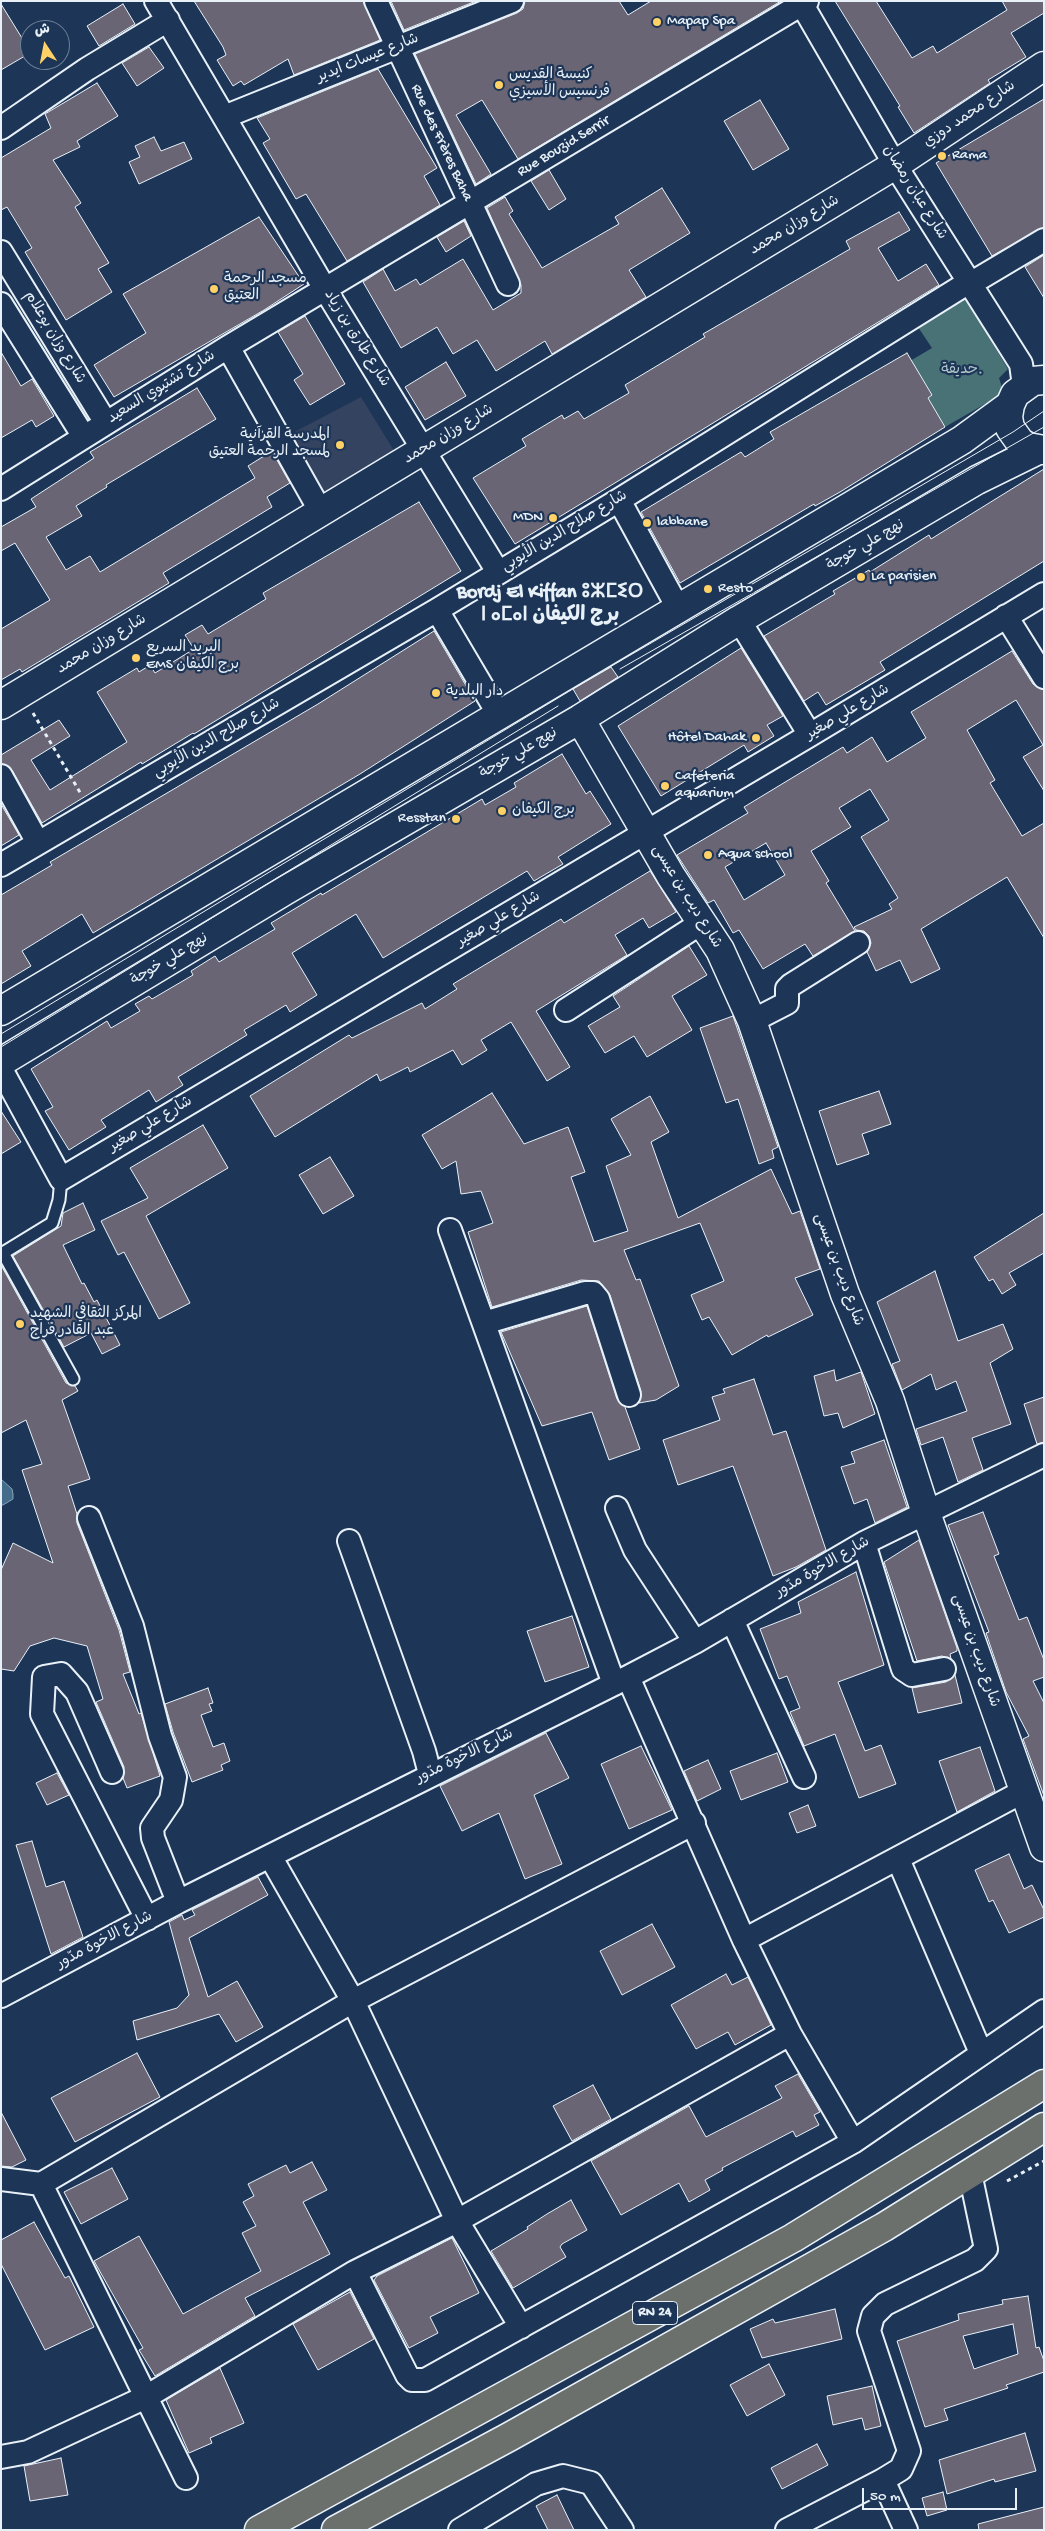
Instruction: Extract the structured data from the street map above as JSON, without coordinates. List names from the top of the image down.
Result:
{
  "streets": {
    "highway": ["RN 24"],
    "main road": [
      "شارع محمد دوزي",
      "شارع وزان محمد",
      "نهج علي خوجة",
      "شارع ديب بن عيسى"
    ],
    "street": [
      "شارع عيسات ايدير",
      "Rue des Frères Baha",
      "Rue Bouzid Serrir",
      "شارع عبان رمضان",
      "شارع وزان بوعلام",
      "شارع طارق بن زياد",
      "شارع تشتيوي السعيد",
      "شارع صلاح الدين الأيوبي",
      "شارع علي صغير",
      "شارع الاخوة مدّور"
    ]
  },
  "crossings": [
    ["شارع عيسات ايدير", "Rue des Frères Baha"],
    ["شارع عيسات ايدير", "شارع طارق بن زياد"],
    ["شارع محمد دوزي", "شارع عبان رمضان"],
    ["شارع محمد دوزي", "شارع وزان محمد"],
    ["Rue des Frères Baha", "Rue Bouzid Serrir"],
    ["Rue Bouzid Serrir", "شارع عبان رمضان"],
    ["Rue Bouzid Serrir", "شارع طارق بن زياد"],
    ["Rue Bouzid Serrir", "شارع تشتيوي السعيد"],
    ["شارع عبان رمضان", "شارع وزان محمد"],
    ["شارع عبان رمضان", "شارع صلاح الدين الأيوبي"],
    ["شارع وزان محمد", "شارع طارق بن زياد"],
    ["شارع وزان بوعلام", "شارع تشتيوي السعيد"],
    ["شارع طارق بن زياد", "شارع تشتيوي السعيد"],
    ["شارع طارق بن زياد", "شارع صلاح الدين الأيوبي"],
    ["نهج علي خوجة", "شارع ديب بن عيسى"],
    ["شارع علي صغير", "شارع ديب بن عيسى"],
    ["شارع ديب بن عيسى", "شارع الاخوة مدّور"]
  ],
  "districts": ["Bordj El Kiffan ⵓⵣⵎⵉⵔ ⵏ ⴰⵎⴰⵏ برج الكيفان"],
  "parks": ["حديقة."],
  "places": [
    "Mapap Spa",
    "كنيسة القديس فرنسيس الأسيزي",
    "Rama",
    "مسجد الرحمة العتيق",
    "المدرسة القرآنية لمسجد الرحمة العتيق",
    "MDN",
    "labbane",
    "La parisien",
    "Resto",
    "البريد السريع EMS برج الكيفان",
    "دار البلدية",
    "Hôtel Dahak",
    "Cafeteria aquarium",
    "برج الكيفان",
    "Resstan",
    "Aqua school",
    "المركز الثقافي الشهيد عبد القادر فراج"
  ],
  "scale_bar": "50 m",
  "north": "top"
}
